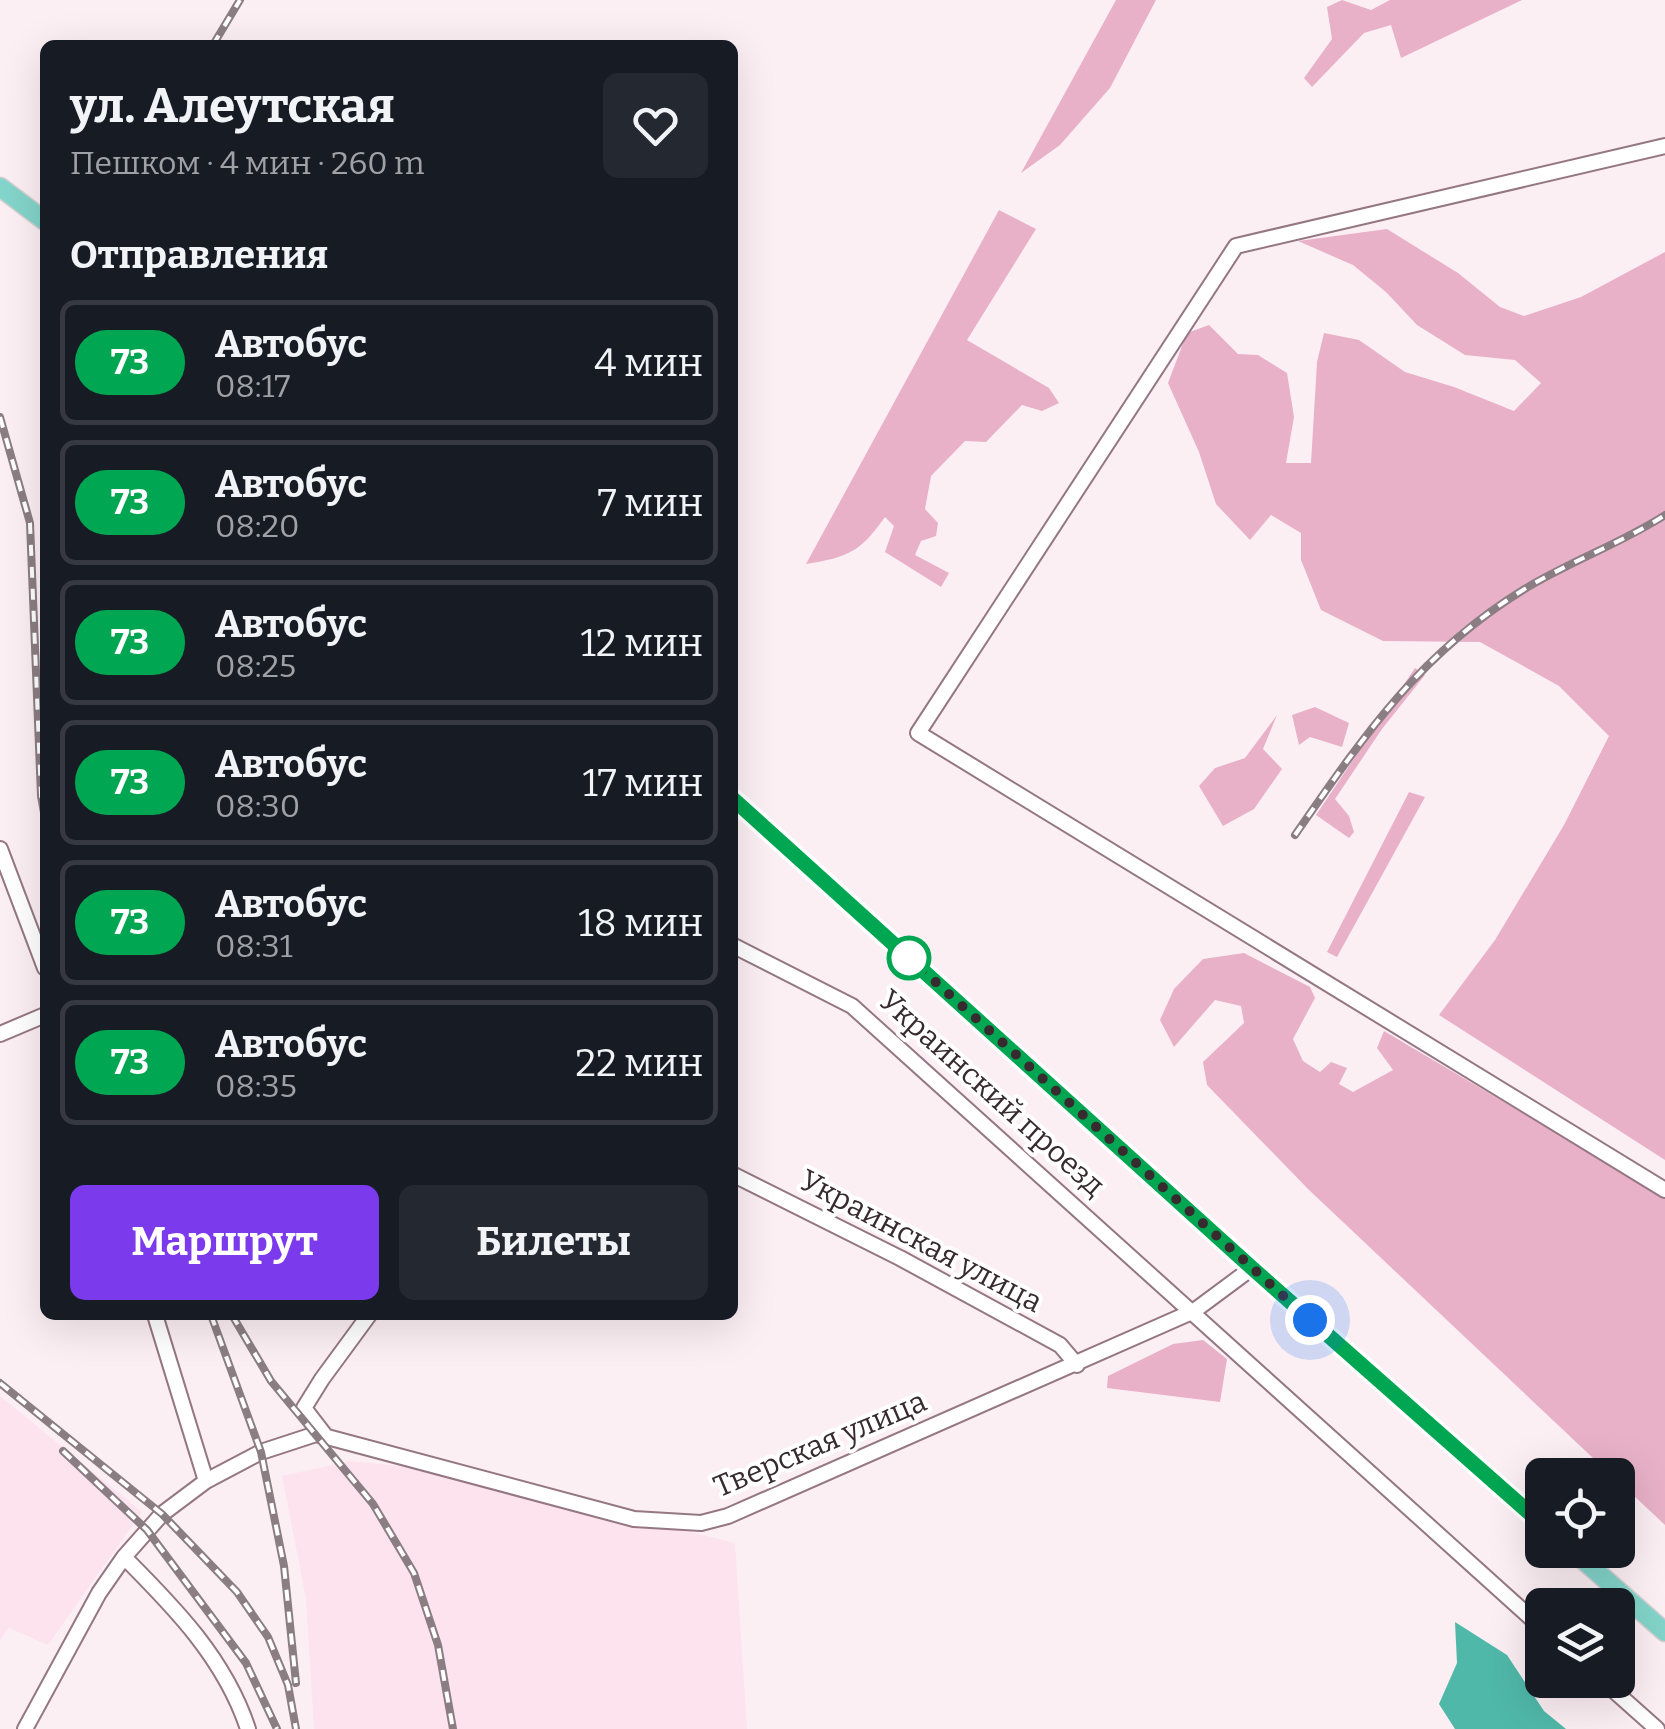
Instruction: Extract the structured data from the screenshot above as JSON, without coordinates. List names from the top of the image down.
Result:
{
  "streets": {
    "street": ["Украинский проезд", "Украинская улица", "Тверская улица"]
  },
  "crossings": [
    ["Украинский проезд", "Тверская улица"],
    ["Украинская улица", "Тверская улица"]
  ],
  "lines": ["bus line 73"],
  "page": {
    "heading": [
      ["ул. Алеутская", "Пешком · 4 мин · 260 m"],
      "Отправления"
    ],
    "list": [
      {
        "mark": "73",
        "name": "Автобус",
        "note": "08:17",
        "value": "4 мин"
      },
      {
        "mark": "73",
        "name": "Автобус",
        "note": "08:20",
        "value": "7 мин"
      },
      {
        "mark": "73",
        "name": "Автобус",
        "note": "08:25",
        "value": "12 мин"
      },
      {
        "mark": "73",
        "name": "Автобус",
        "note": "08:30",
        "value": "17 мин"
      },
      {
        "mark": "73",
        "name": "Автобус",
        "note": "08:31",
        "value": "18 мин"
      },
      {
        "mark": "73",
        "name": "Автобус",
        "note": "08:35",
        "value": "22 мин"
      }
    ],
    "buttons": ["Маршрут", "Билеты"]
  }
}
